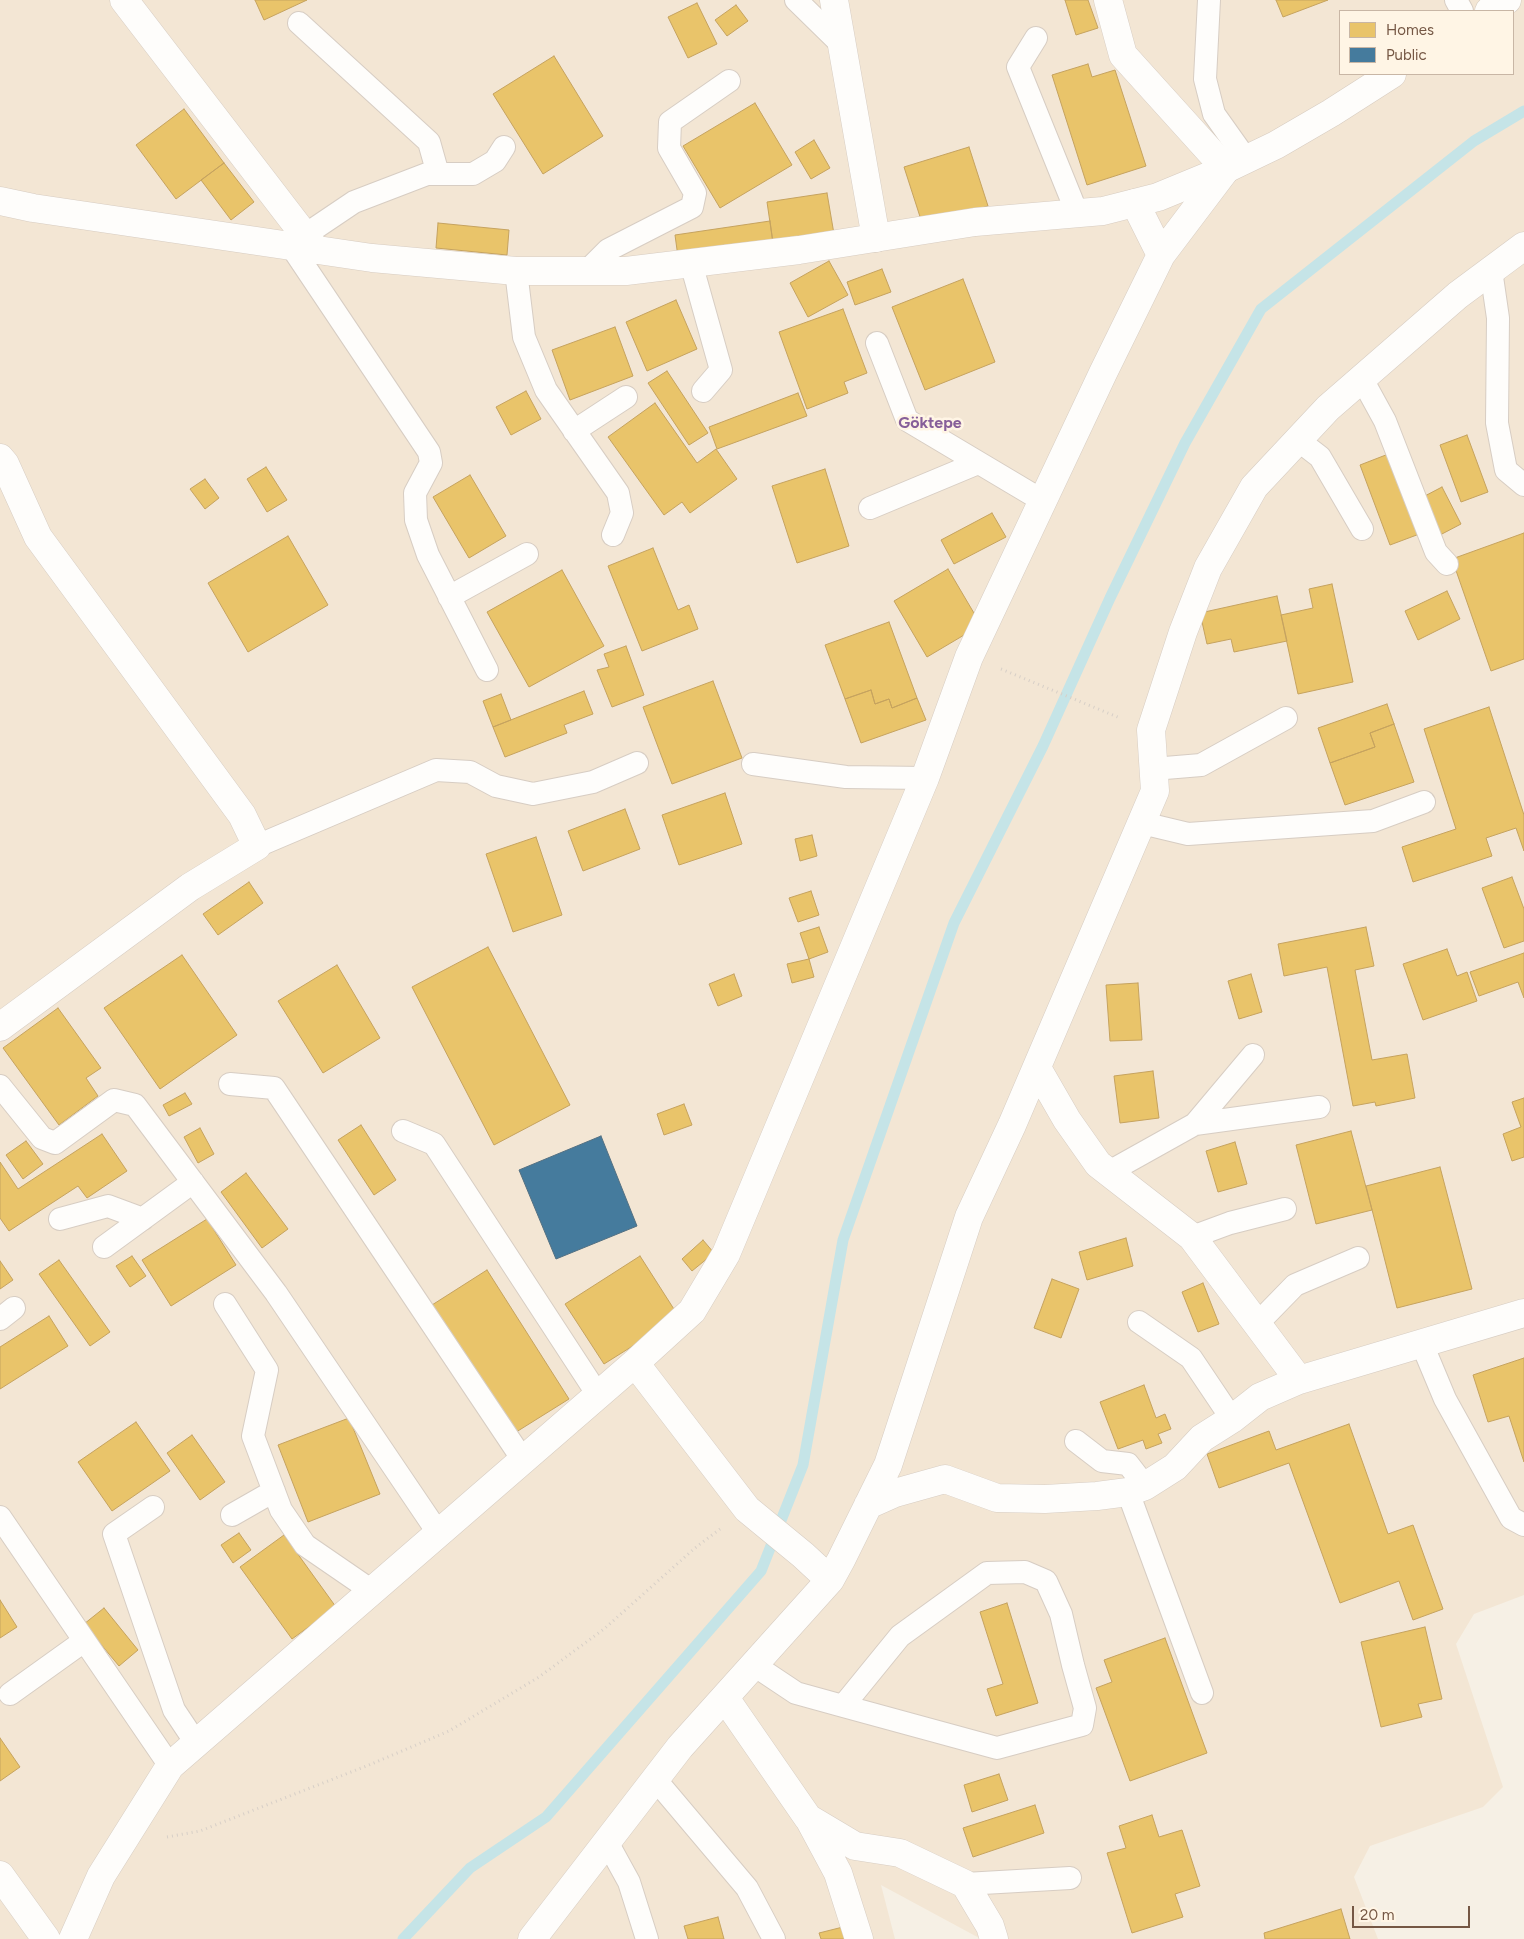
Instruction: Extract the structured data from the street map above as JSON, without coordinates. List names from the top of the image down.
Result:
{
  "districts": ["Göktepe"],
  "legend": ["Homes", "Public"],
  "scale_bar": "20 m"
}
